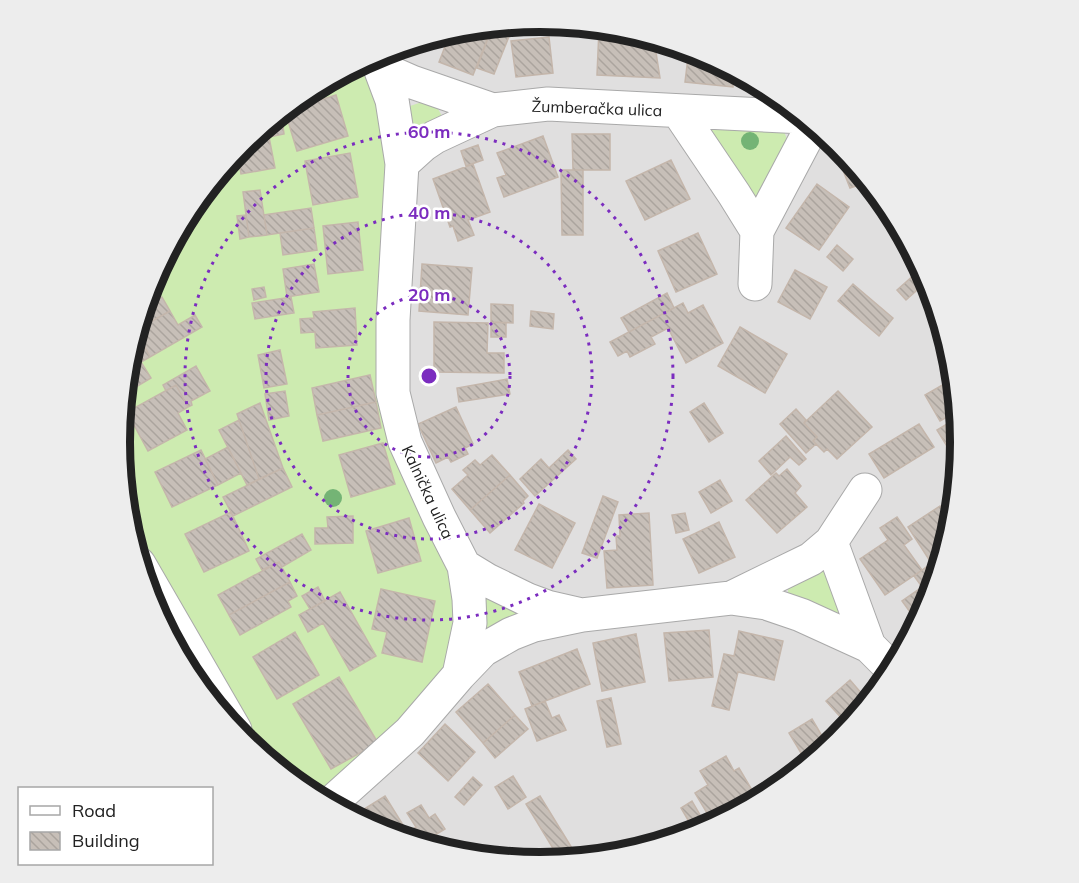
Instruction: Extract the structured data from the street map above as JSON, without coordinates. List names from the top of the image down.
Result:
{
  "streets": {
    "street": ["Žumberačka ulica", "Kalnička ulica"]
  },
  "legend": ["Road", "Building"],
  "rings": ["60 m", "40 m", "20 m"]
}
